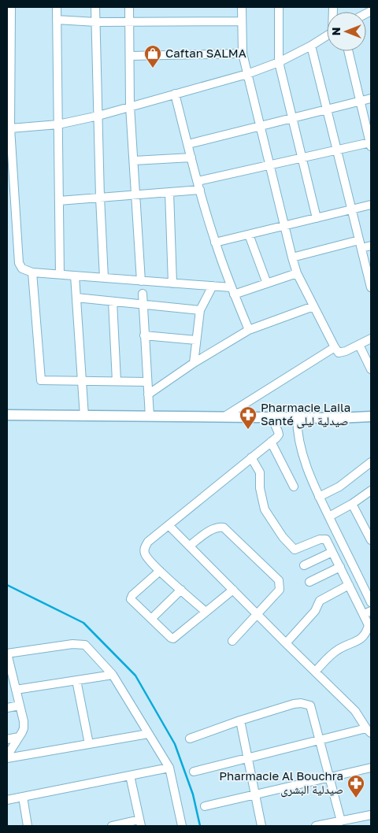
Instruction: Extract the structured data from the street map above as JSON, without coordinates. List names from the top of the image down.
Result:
{
  "places": {
    "shop": ["Caftan SALMA"],
    "pharmacy": ["Pharmacie Laila Santé صيدلية ليلى", "Pharmacie Al Bouchra صيدلية البشرى"]
  },
  "north": "left"
}
